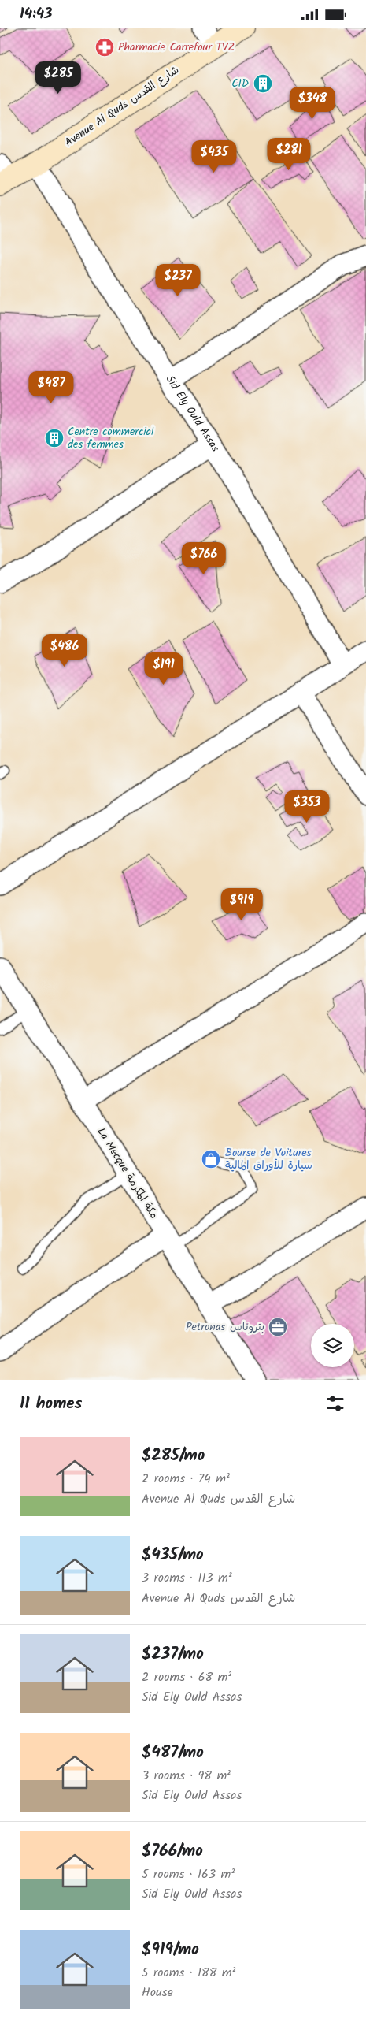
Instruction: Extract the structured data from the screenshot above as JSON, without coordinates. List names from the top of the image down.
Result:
{
  "streets": {
    "street": ["Avenue Al Quds شارع القدس", "Sid Ely Ould Assas", "La Mecque مكة المكرمة"]
  },
  "crossings": [
    ["Avenue Al Quds شارع القدس", "Sid Ely Ould Assas"]
  ],
  "places": {
    "pharmacy": ["Pharmacie Carrefour TVZ"],
    "building": ["CID", "Centre commercial des femmes"],
    "shop": ["Bourse de Voitures سيارة للأوراق المالية"],
    "office": ["Petronas بتروناس"]
  },
  "page": {
    "status": "14:43",
    "price": [
      "$285",
      "$348",
      "$281",
      "$435",
      "$237",
      "$487",
      "$766",
      "$486",
      "$191",
      "$353",
      "$919"
    ],
    "heading": "11 homes",
    "list": [
      {
        "name": "$285/mo",
        "note": "2 rooms · 74 m² · Avenue Al Quds شارع القدس"
      },
      {
        "name": "$435/mo",
        "note": "3 rooms · 113 m² · Avenue Al Quds شارع القدس"
      },
      {
        "name": "$237/mo",
        "note": "2 rooms · 68 m² · Sid Ely Ould Assas"
      },
      {
        "name": "$487/mo",
        "note": "3 rooms · 98 m² · Sid Ely Ould Assas"
      },
      {
        "name": "$766/mo",
        "note": "5 rooms · 163 m² · Sid Ely Ould Assas"
      },
      {
        "name": "$919/mo",
        "note": "5 rooms · 188 m² · House"
      }
    ]
  }
}
